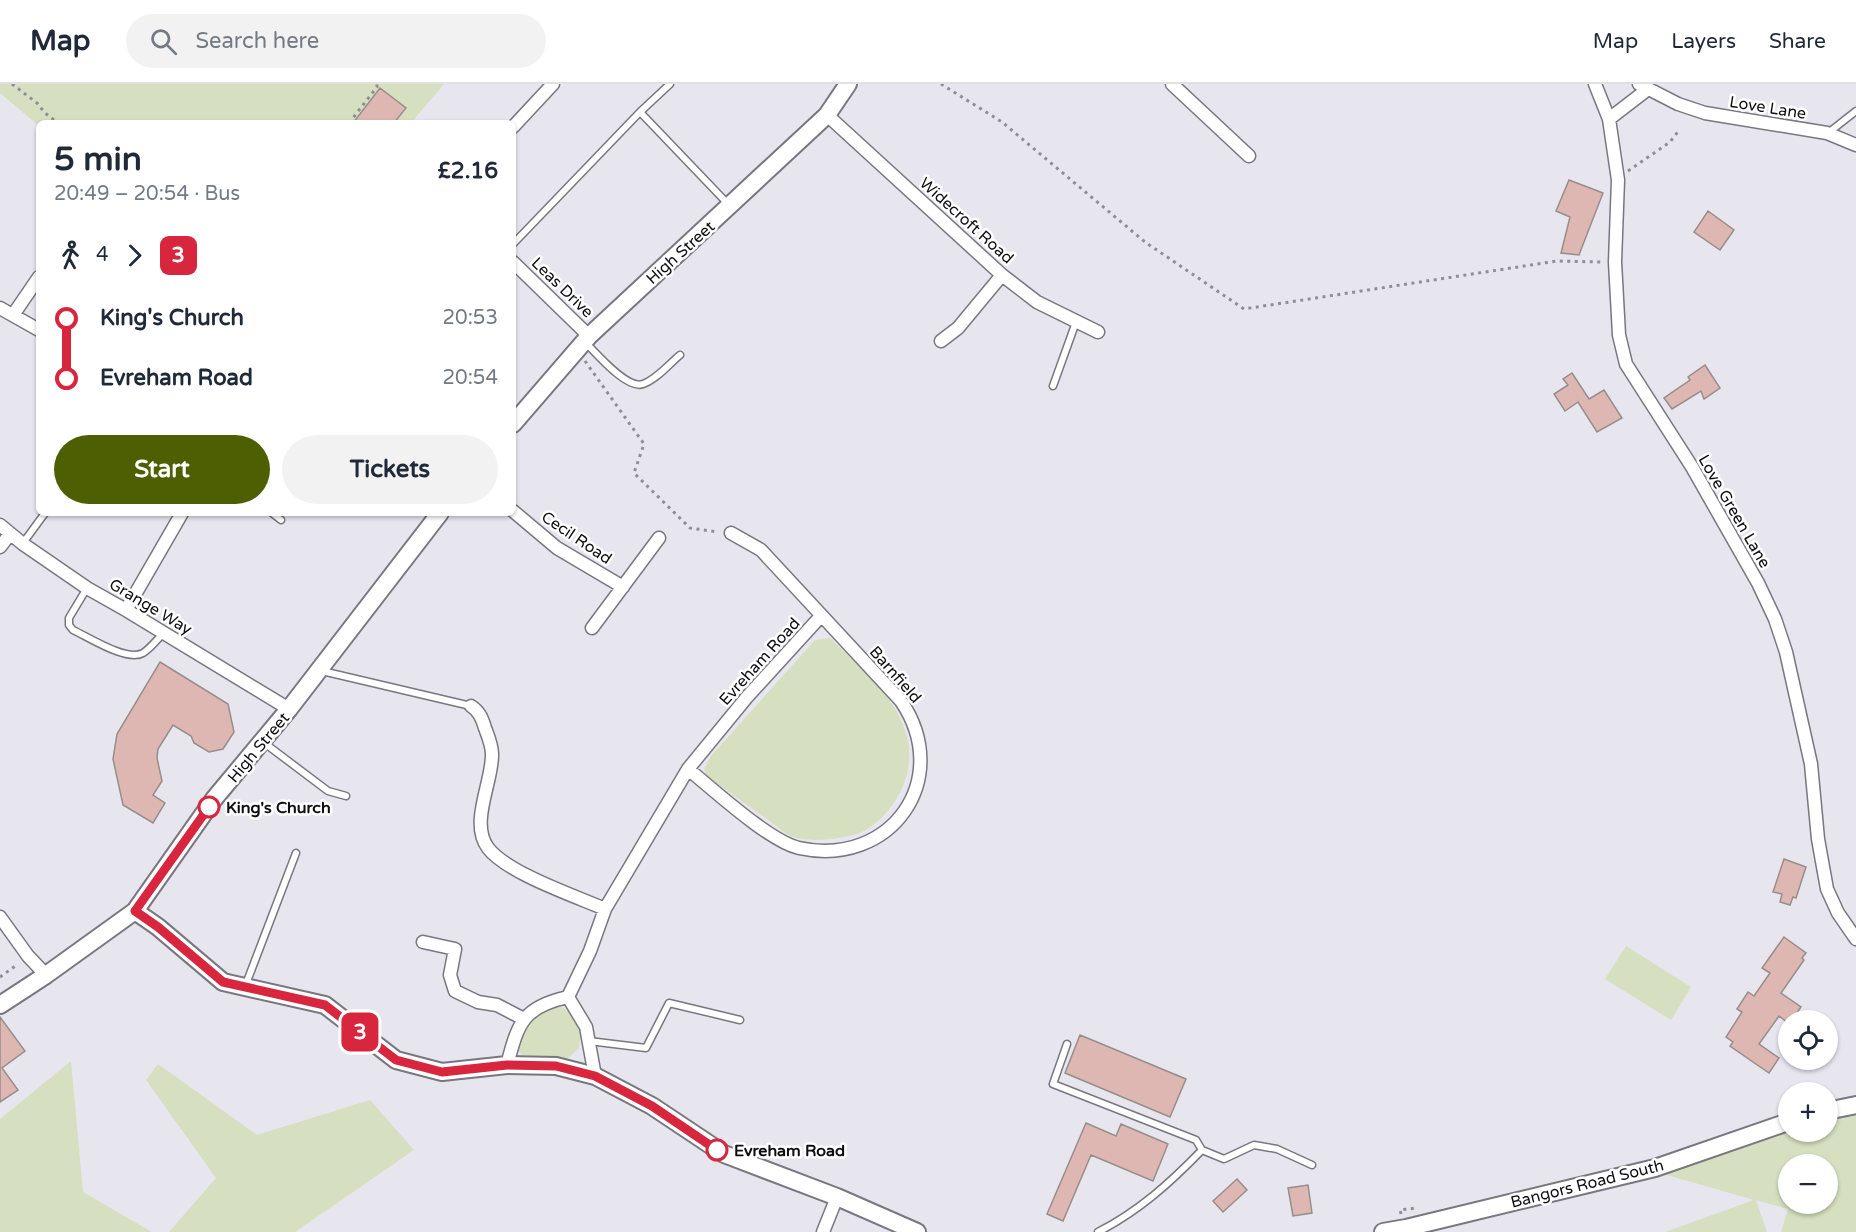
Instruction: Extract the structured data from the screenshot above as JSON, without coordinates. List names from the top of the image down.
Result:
{
  "streets": {
    "street": [
      "Love Lane",
      "Widecroft Road",
      "High Street",
      "Leas Drive",
      "Love Green Lane",
      "Cecil Road",
      "Grange Way",
      "Evreham Road",
      "Barnfield",
      "Bangors Road South"
    ]
  },
  "crossings": [
    ["Widecroft Road", "High Street"],
    ["High Street", "Leas Drive"],
    ["High Street", "Grange Way"],
    ["Evreham Road", "Barnfield"]
  ],
  "places": ["King's Church", "Evreham Road"],
  "lines": ["bus line 3"],
  "page": {
    "header": "Map",
    "search": "Search here",
    "nav": ["Map", "Layers", "Share"],
    "on_map": "3",
    "heading": ["5 min", "20:49 – 20:54 · Bus", "£2.16"],
    "legs": ["4", "3"],
    "list": [
      {
        "name": "King's Church",
        "value": "20:53"
      },
      {
        "name": "Evreham Road",
        "value": "20:54"
      }
    ],
    "buttons": ["Start", "Tickets"],
    "map_buttons": ["+", "−"]
  }
}
